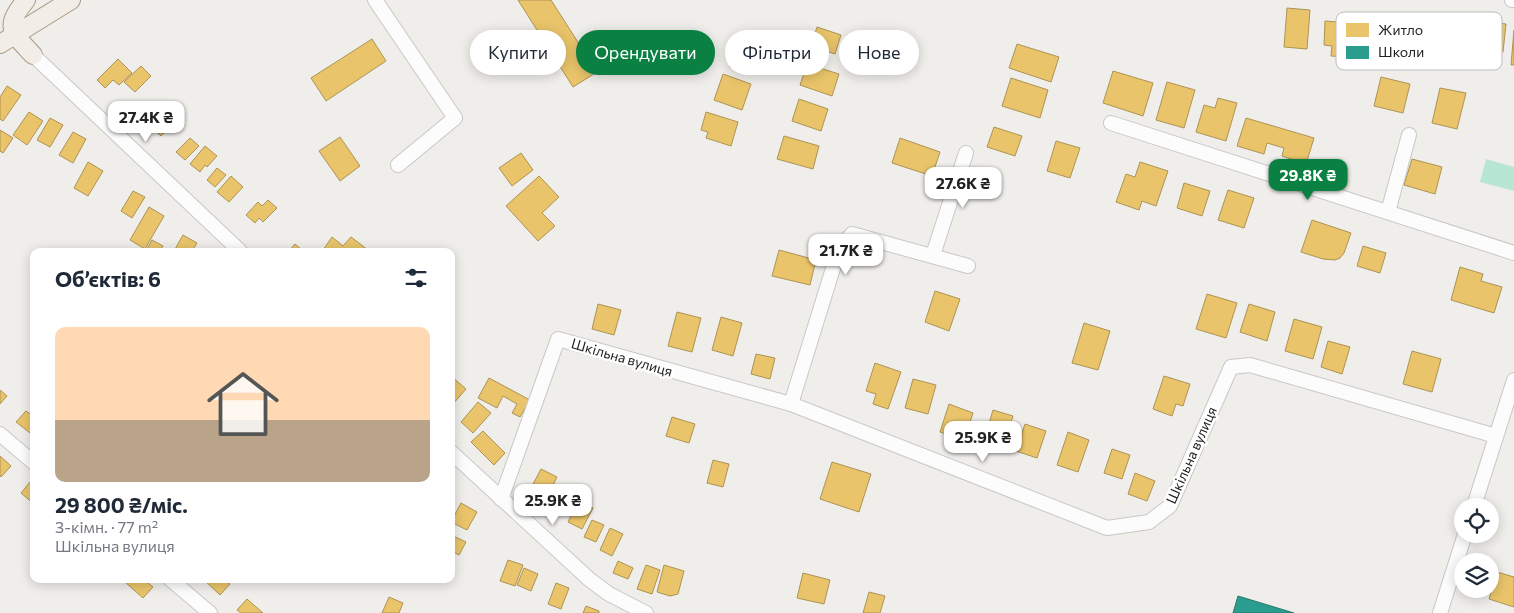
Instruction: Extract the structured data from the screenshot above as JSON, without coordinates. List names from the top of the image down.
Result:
{
  "streets": {
    "street": ["Шкільна вулиця"]
  },
  "legend": ["Житло", "Школи"],
  "page": {
    "chip": [
      "Купити",
      "Орендувати",
      "Фільтри",
      "Нове"
    ],
    "price": [
      "27.4K ₴",
      "29.8K ₴",
      "27.6K ₴",
      "21.7K ₴",
      "25.9K ₴",
      "25.9K ₴"
    ],
    "heading": "Об’єктів: 6",
    "list": [
      {
        "name": "29 800 ₴/міс.",
        "note": "3-кімн. · 77 m² · Шкільна вулиця"
      }
    ]
  }
}
